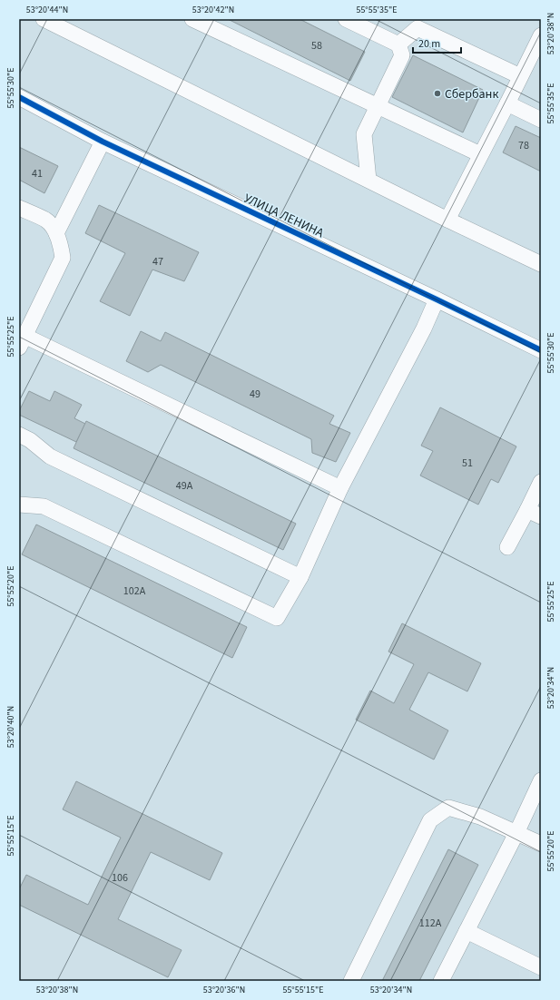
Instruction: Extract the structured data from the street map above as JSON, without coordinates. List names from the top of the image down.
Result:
{
  "streets": {
    "street": ["УЛИЦА ЛЕНИНА"]
  },
  "places": ["Сбербанк"],
  "house_numbers": [
    "58",
    "78",
    "41",
    "47",
    "49",
    "51",
    "49А",
    "102А",
    "106",
    "112А"
  ],
  "scale_bar": "20 m",
  "coordinates": [
    "53°20'44\"N",
    "53°20'42\"N",
    "55°55'35\"E",
    "53°20'38\"N",
    "55°55'30\"E",
    "55°55'25\"E",
    "55°55'20\"E",
    "53°20'34\"N",
    "53°20'40\"N",
    "55°55'15\"E",
    "53°20'36\"N"
  ]
}
